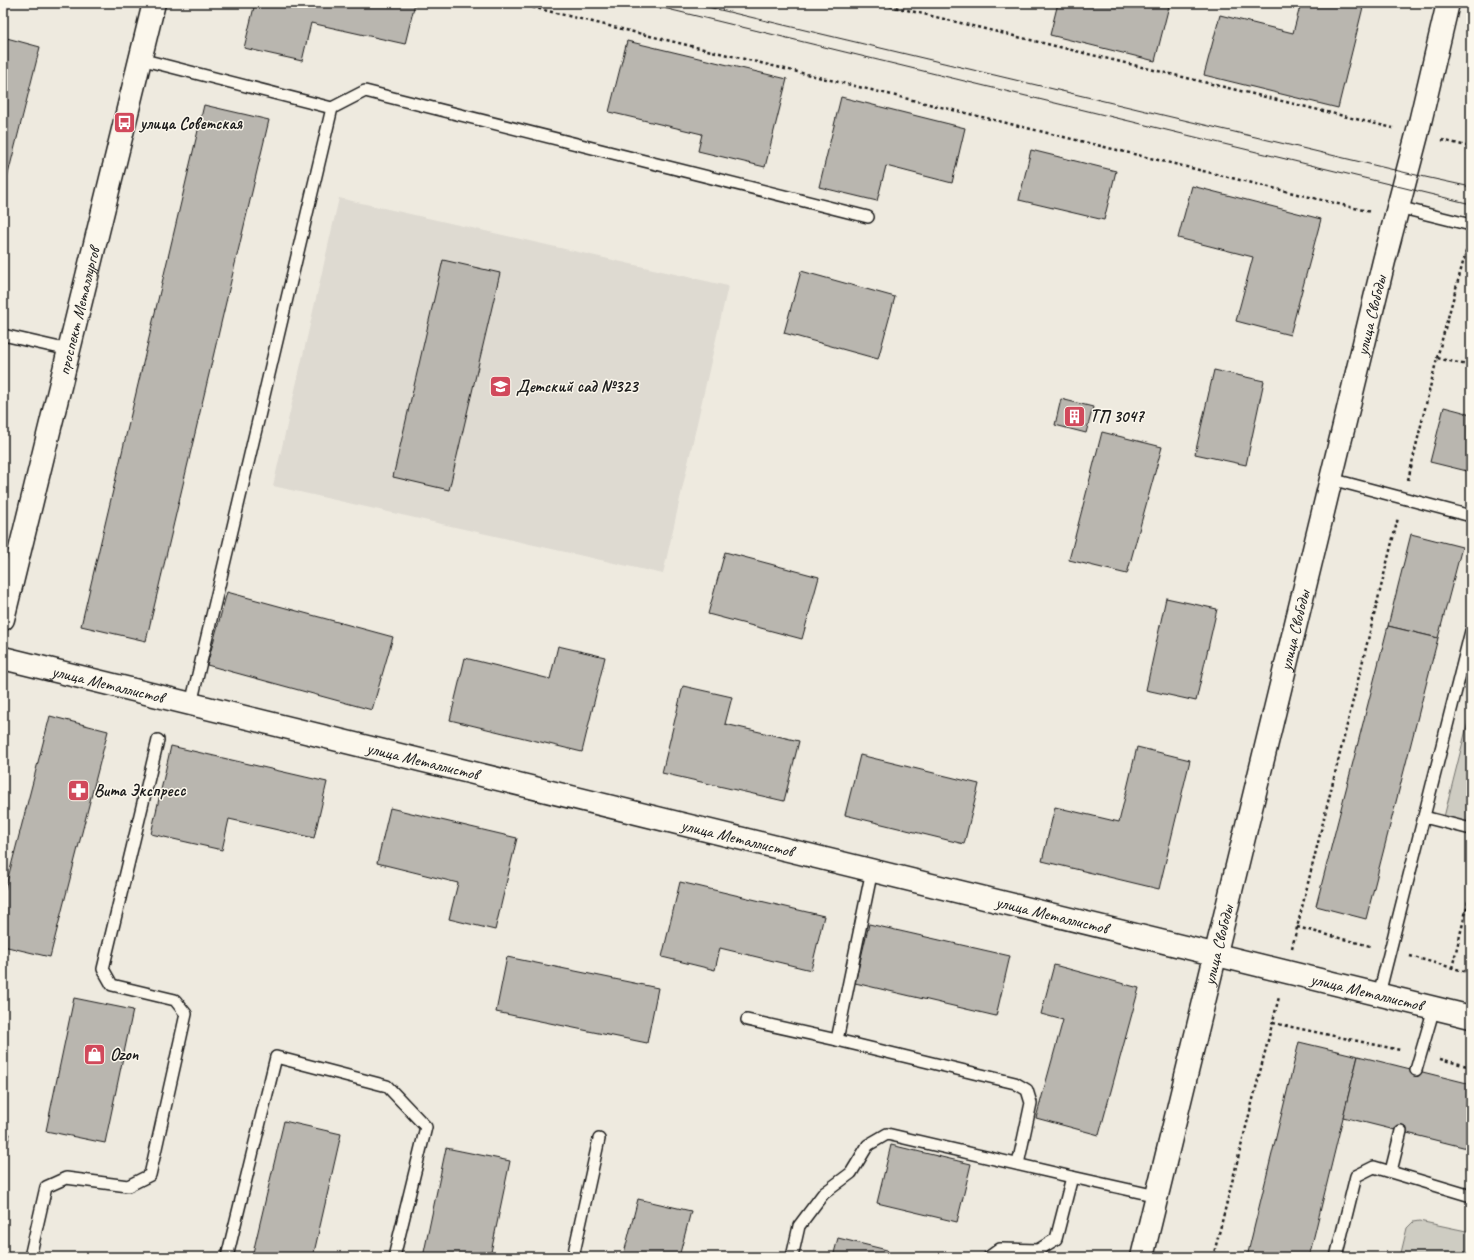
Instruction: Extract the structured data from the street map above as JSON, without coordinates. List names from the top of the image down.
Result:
{
  "streets": {
    "street": ["проспект Металлургов", "улица Свободы", "улица Металлистов"]
  },
  "crossings": [
    ["улица Свободы", "улица Металлистов"]
  ],
  "places": {
    "bus stop": ["улица Советская"],
    "school or university": ["Детский сад №323"],
    "building": ["ТП 3047"],
    "pharmacy": ["Вита Экспресс"],
    "shop": ["Ozon"]
  }
}
